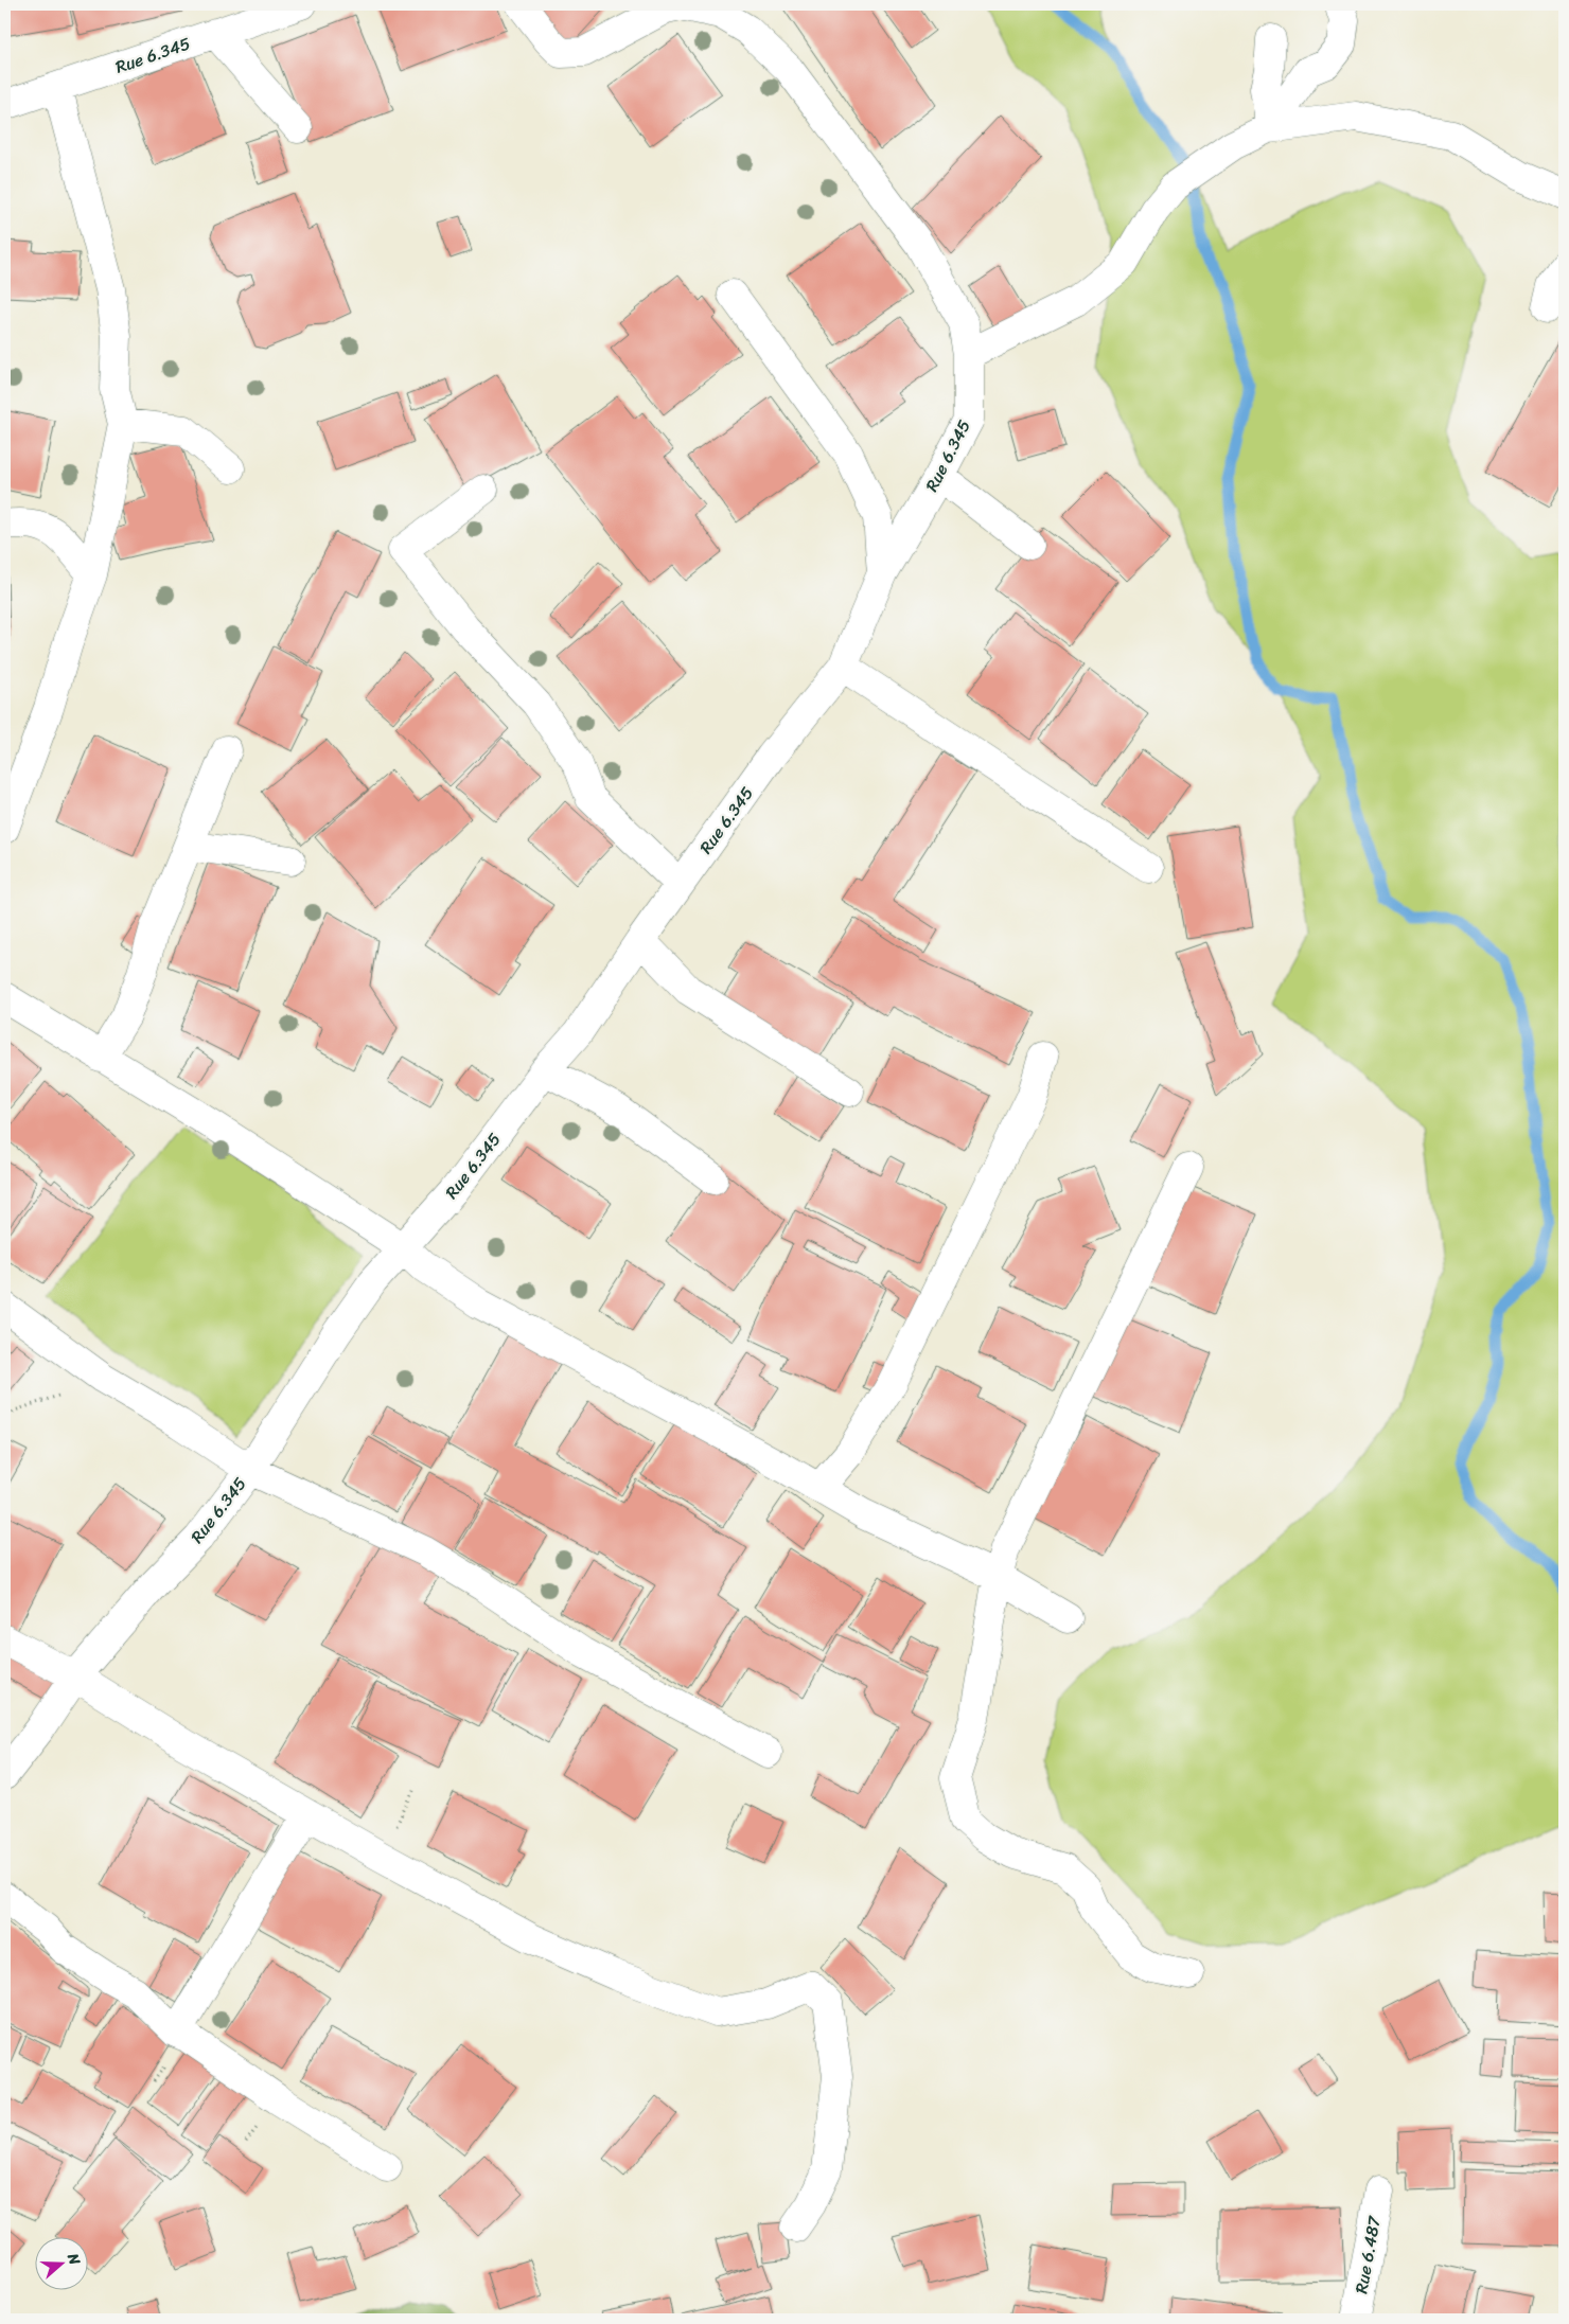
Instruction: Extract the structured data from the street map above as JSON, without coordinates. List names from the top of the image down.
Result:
{
  "streets": {
    "street": ["Rue 6.345", "Rue 6.487"]
  },
  "north": "right"
}
